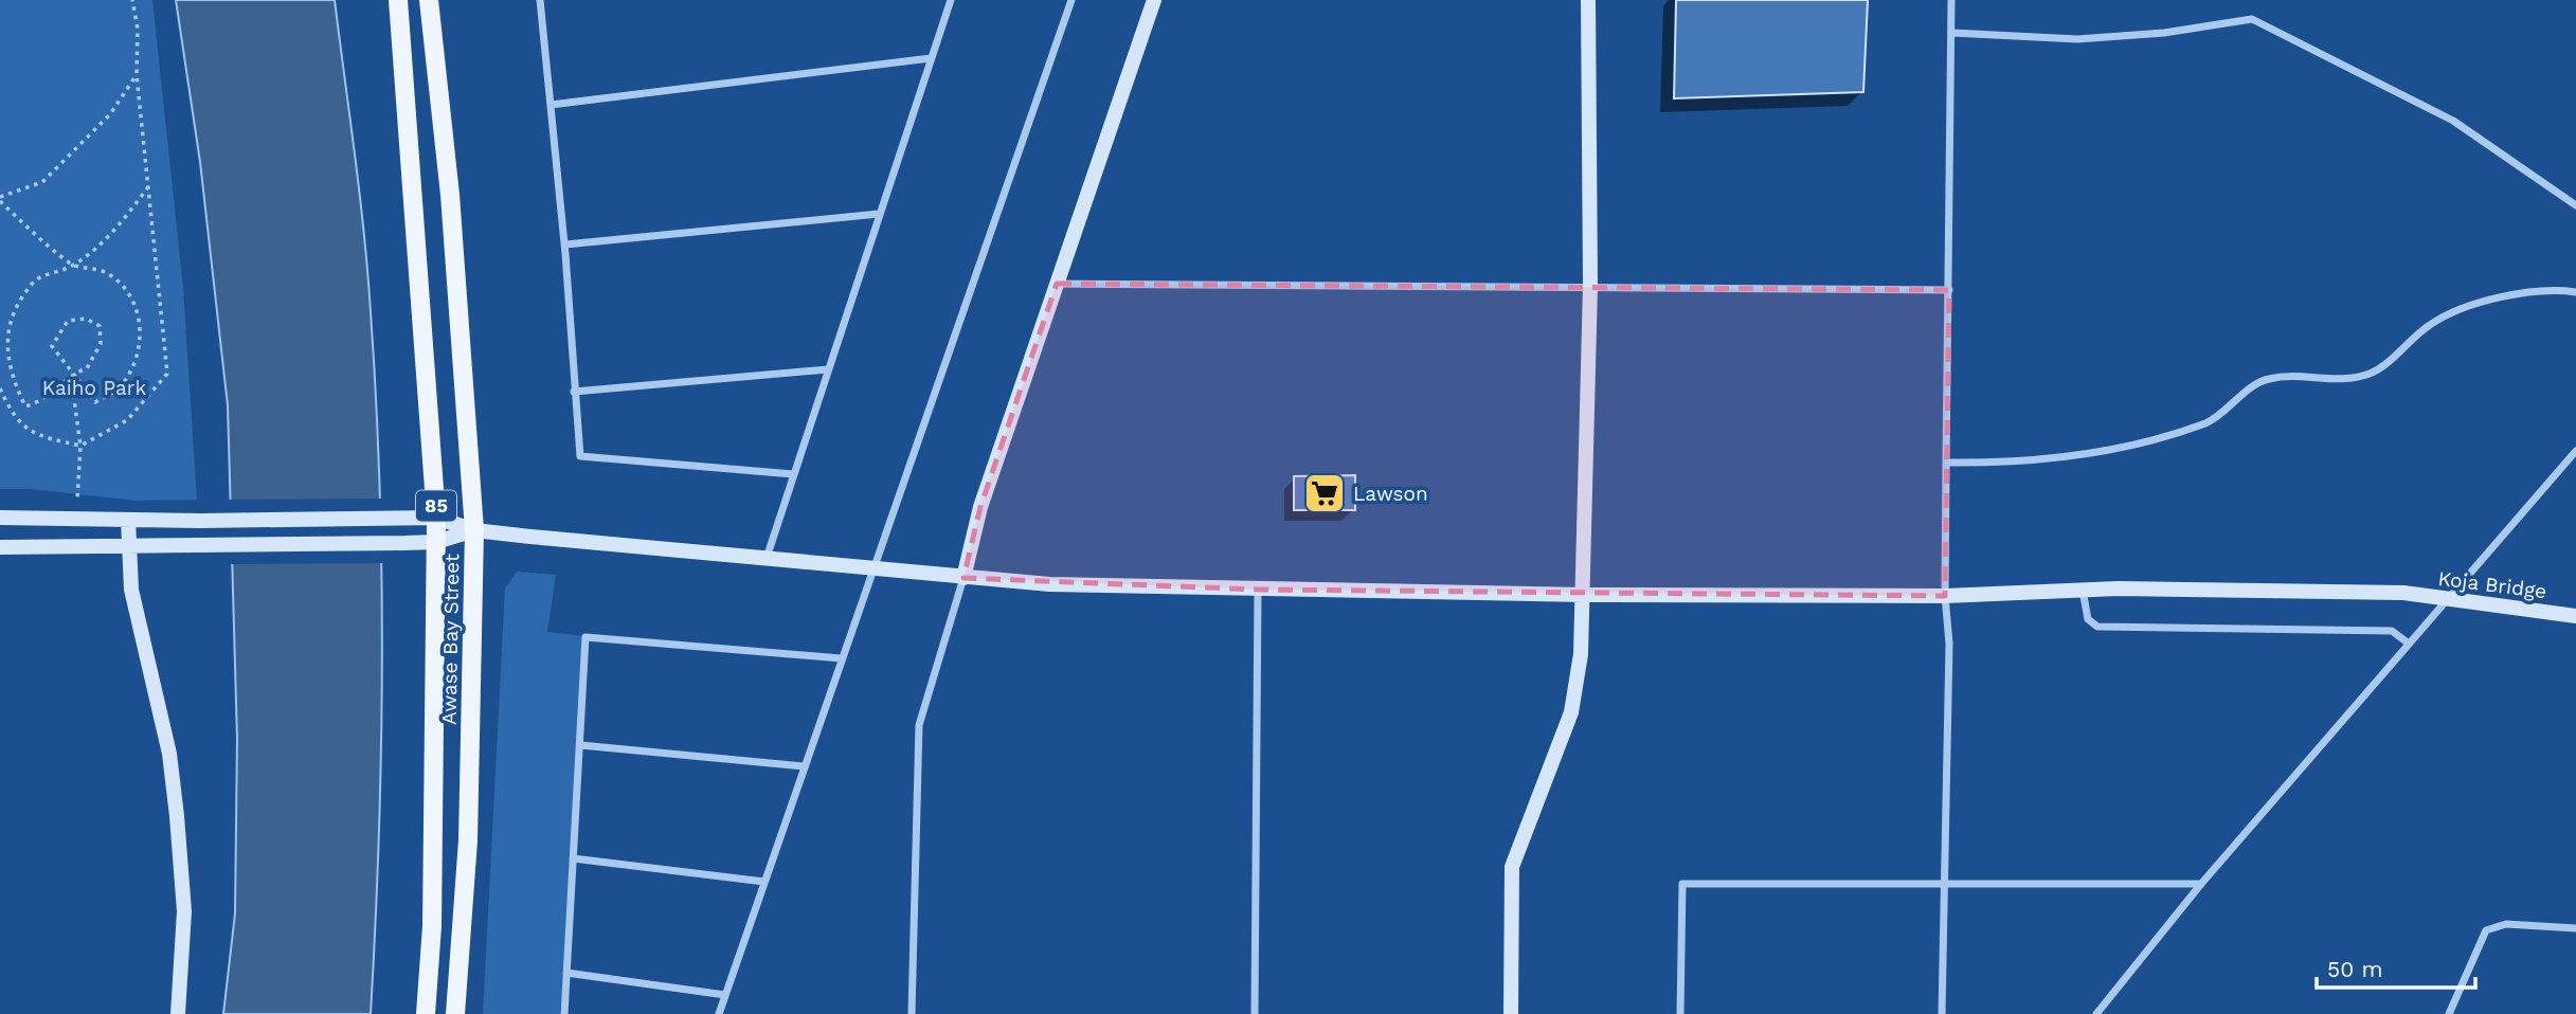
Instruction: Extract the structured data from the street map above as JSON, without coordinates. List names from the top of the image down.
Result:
{
  "streets": {
    "main road": ["85", "Awase Bay Street"],
    "street": ["Koja Bridge"]
  },
  "crossings": [
    ["Koja Bridge", "Awase Bay Street"]
  ],
  "parks": ["Kaiho Park"],
  "places": {
    "supermarket": ["Lawson"]
  },
  "scale_bar": "50 m"
}
